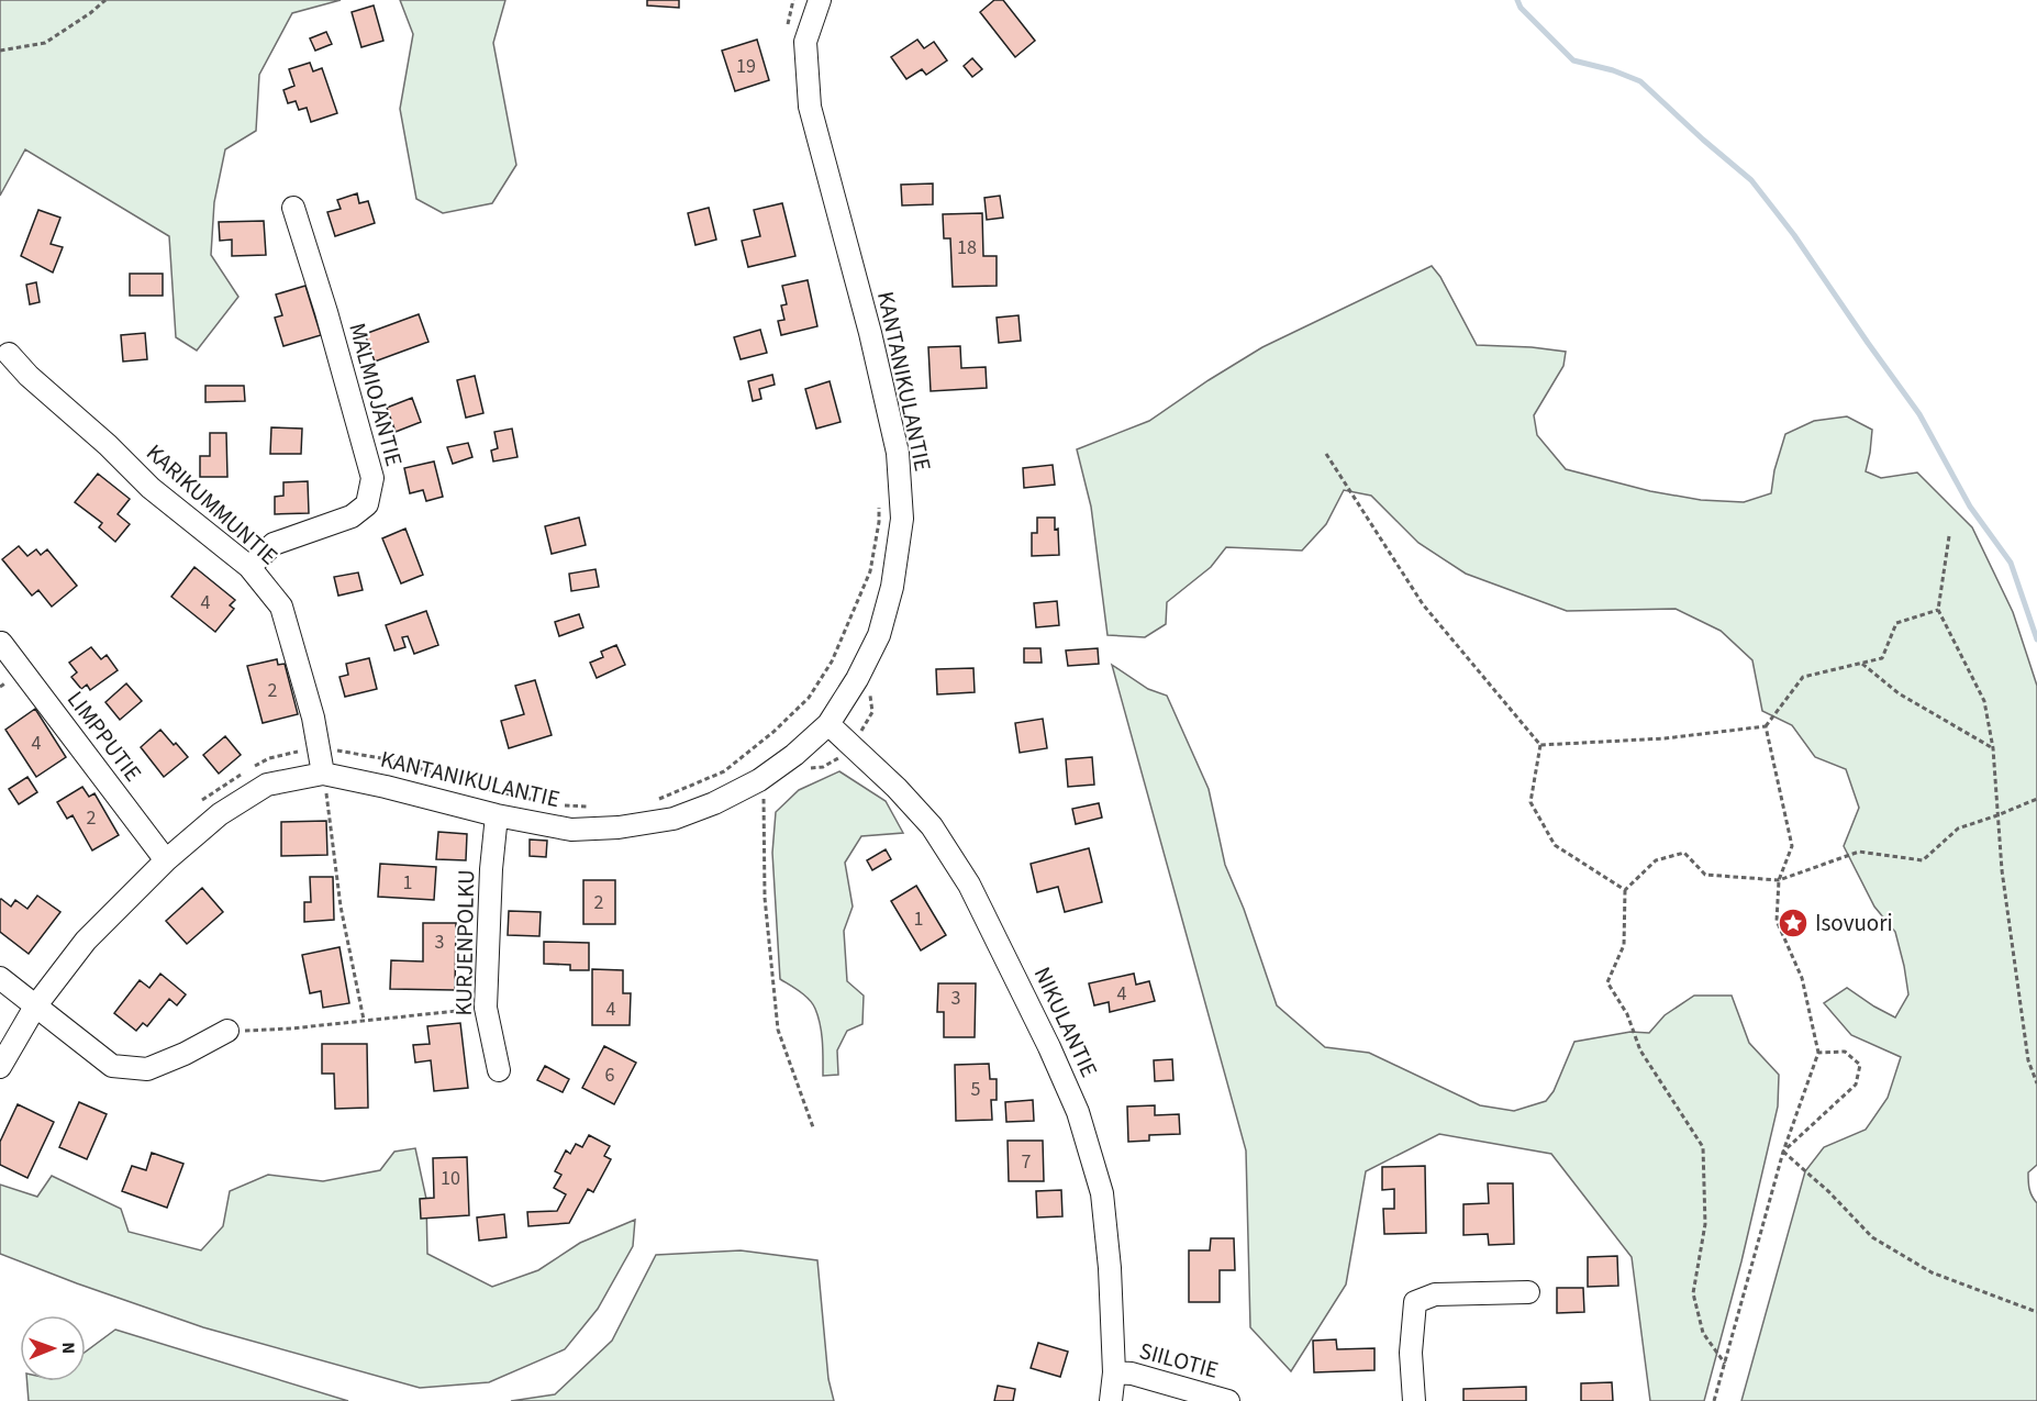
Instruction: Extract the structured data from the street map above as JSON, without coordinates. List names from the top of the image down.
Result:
{
  "streets": {
    "street": [
      "KANTANIKULANTIE",
      "MALMIOJANTIE",
      "KARIKUMMUNTIE",
      "LIMPPUTIE",
      "KURJENPOLKU",
      "NIKULANTIE",
      "SIILOTIE"
    ]
  },
  "crossings": [
    ["KANTANIKULANTIE", "KARIKUMMUNTIE"],
    ["KANTANIKULANTIE", "LIMPPUTIE"],
    ["KANTANIKULANTIE", "KURJENPOLKU"],
    ["KANTANIKULANTIE", "NIKULANTIE"],
    ["MALMIOJANTIE", "KARIKUMMUNTIE"],
    ["NIKULANTIE", "SIILOTIE"]
  ],
  "places": {
    "place": ["Isovuori"]
  },
  "house_numbers": [
    "19",
    "18",
    "4",
    "2",
    "4",
    "2",
    "1",
    "2",
    "1",
    "3",
    "4",
    "3",
    "4",
    "6",
    "5",
    "7",
    "10"
  ],
  "north": "right"
}
